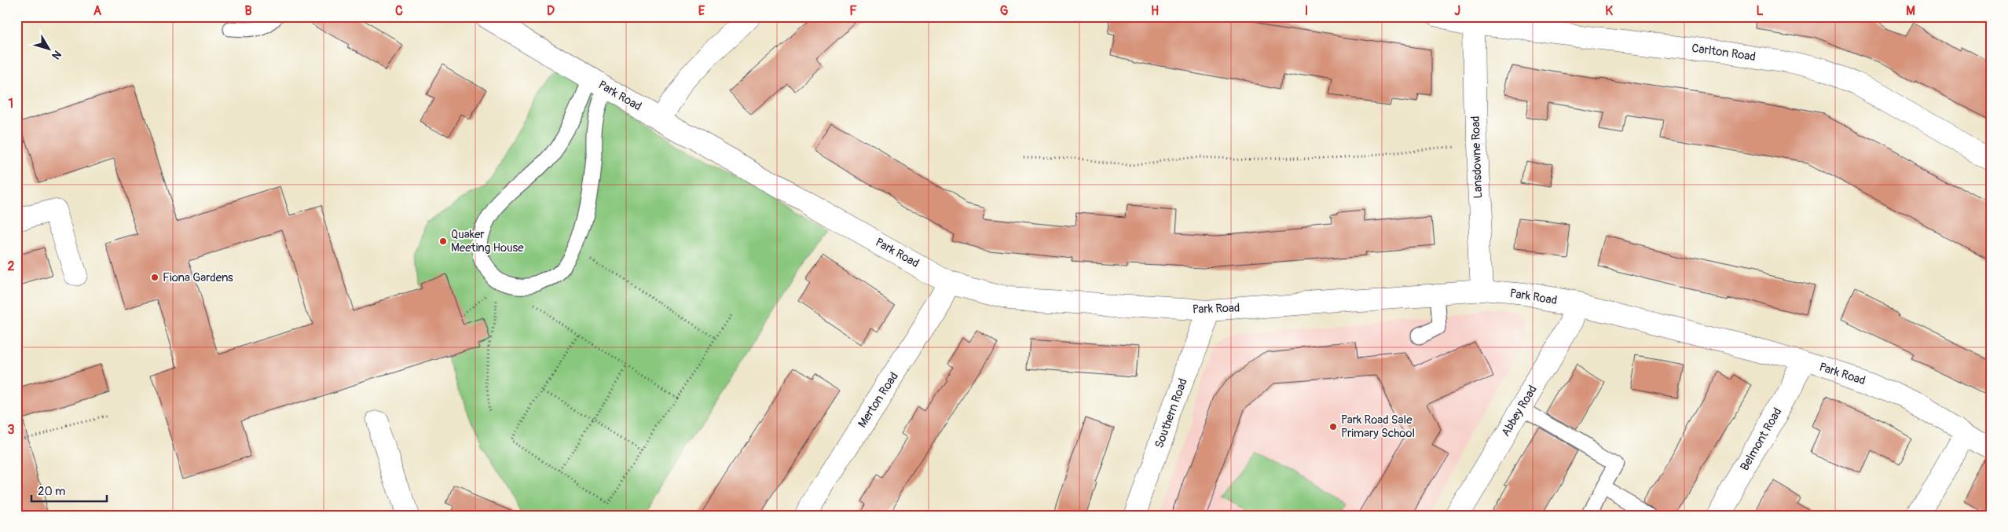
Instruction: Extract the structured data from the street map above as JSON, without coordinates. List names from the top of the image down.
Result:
{
  "streets": {
    "street": [
      "Carlton Road",
      "Park Road",
      "Lansdowne Road",
      "Merton Road",
      "Abbey Road",
      "Southern Road",
      "Belmont Road"
    ]
  },
  "crossings": [
    ["Carlton Road", "Lansdowne Road"],
    ["Park Road", "Lansdowne Road"],
    ["Park Road", "Merton Road"],
    ["Park Road", "Abbey Road"],
    ["Park Road", "Southern Road"],
    ["Park Road", "Belmont Road"]
  ],
  "places": ["Quaker Meeting House", "Fiona Gardens", "Park Road Sale Primary School"],
  "scale_bar": "20 m",
  "north": "bottom right",
  "grid": {
    "columns": [
      "A",
      "B",
      "C",
      "D",
      "E",
      "F",
      "G",
      "H",
      "I",
      "J",
      "K",
      "L",
      "M"
    ],
    "rows": ["1", "2", "3"]
  }
}
